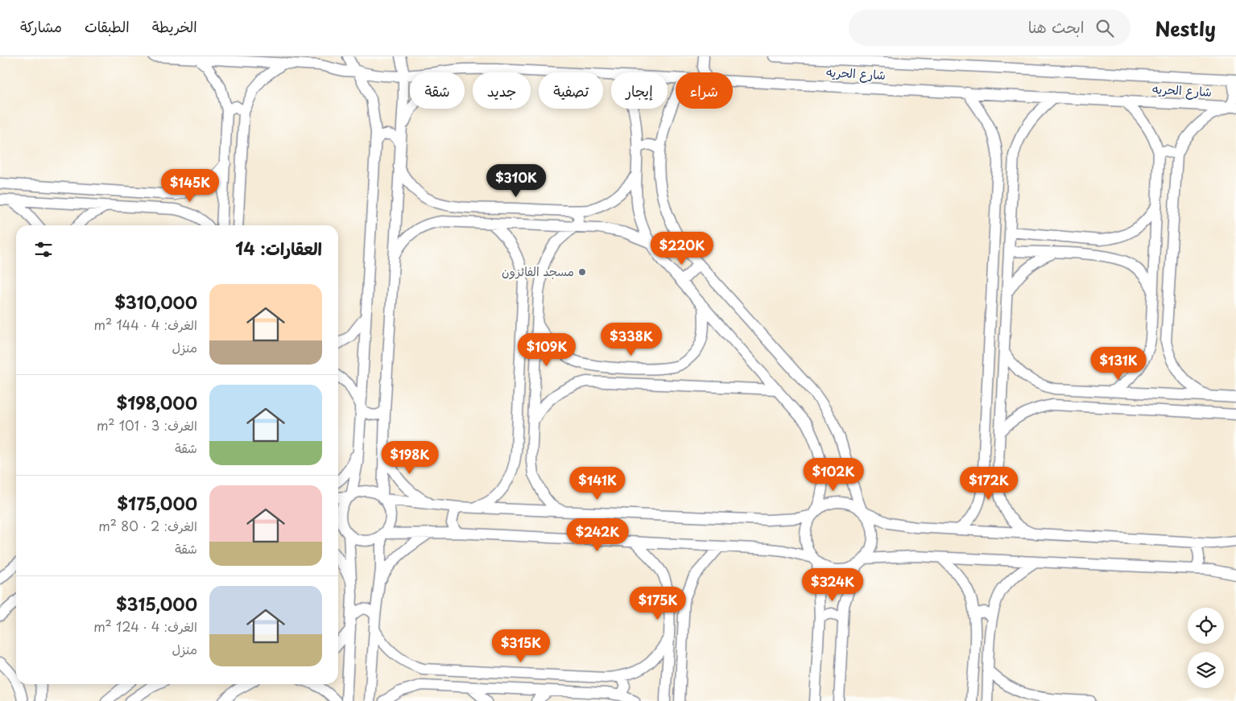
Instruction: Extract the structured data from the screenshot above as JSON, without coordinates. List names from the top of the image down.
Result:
{
  "streets": {
    "street": ["شارع الحريه"]
  },
  "places": ["مسجد الفائزون"],
  "page": {
    "header": "Nestly",
    "search": "ابحث هنا",
    "nav": ["الخريطة", "الطبقات", "مشاركة"],
    "chip": [
      "شراء",
      "إيجار",
      "تصفية",
      "جديد",
      "شقة"
    ],
    "price": [
      "$310K",
      "$145K",
      "$220K",
      "$338K",
      "$109K",
      "$131K",
      "$198K",
      "$102K",
      "$141K",
      "$172K",
      "$242K",
      "$324K",
      "$175K",
      "$315K"
    ],
    "heading": "العقارات: 14",
    "list": [
      {
        "name": "$310,000",
        "note": "الغرف: 4 · 144 m² · منزل"
      },
      {
        "name": "$198,000",
        "note": "الغرف: 3 · 101 m² · شقة"
      },
      {
        "name": "$175,000",
        "note": "الغرف: 2 · 80 m² · شقة"
      },
      {
        "name": "$315,000",
        "note": "الغرف: 4 · 124 m² · منزل"
      }
    ]
  }
}
